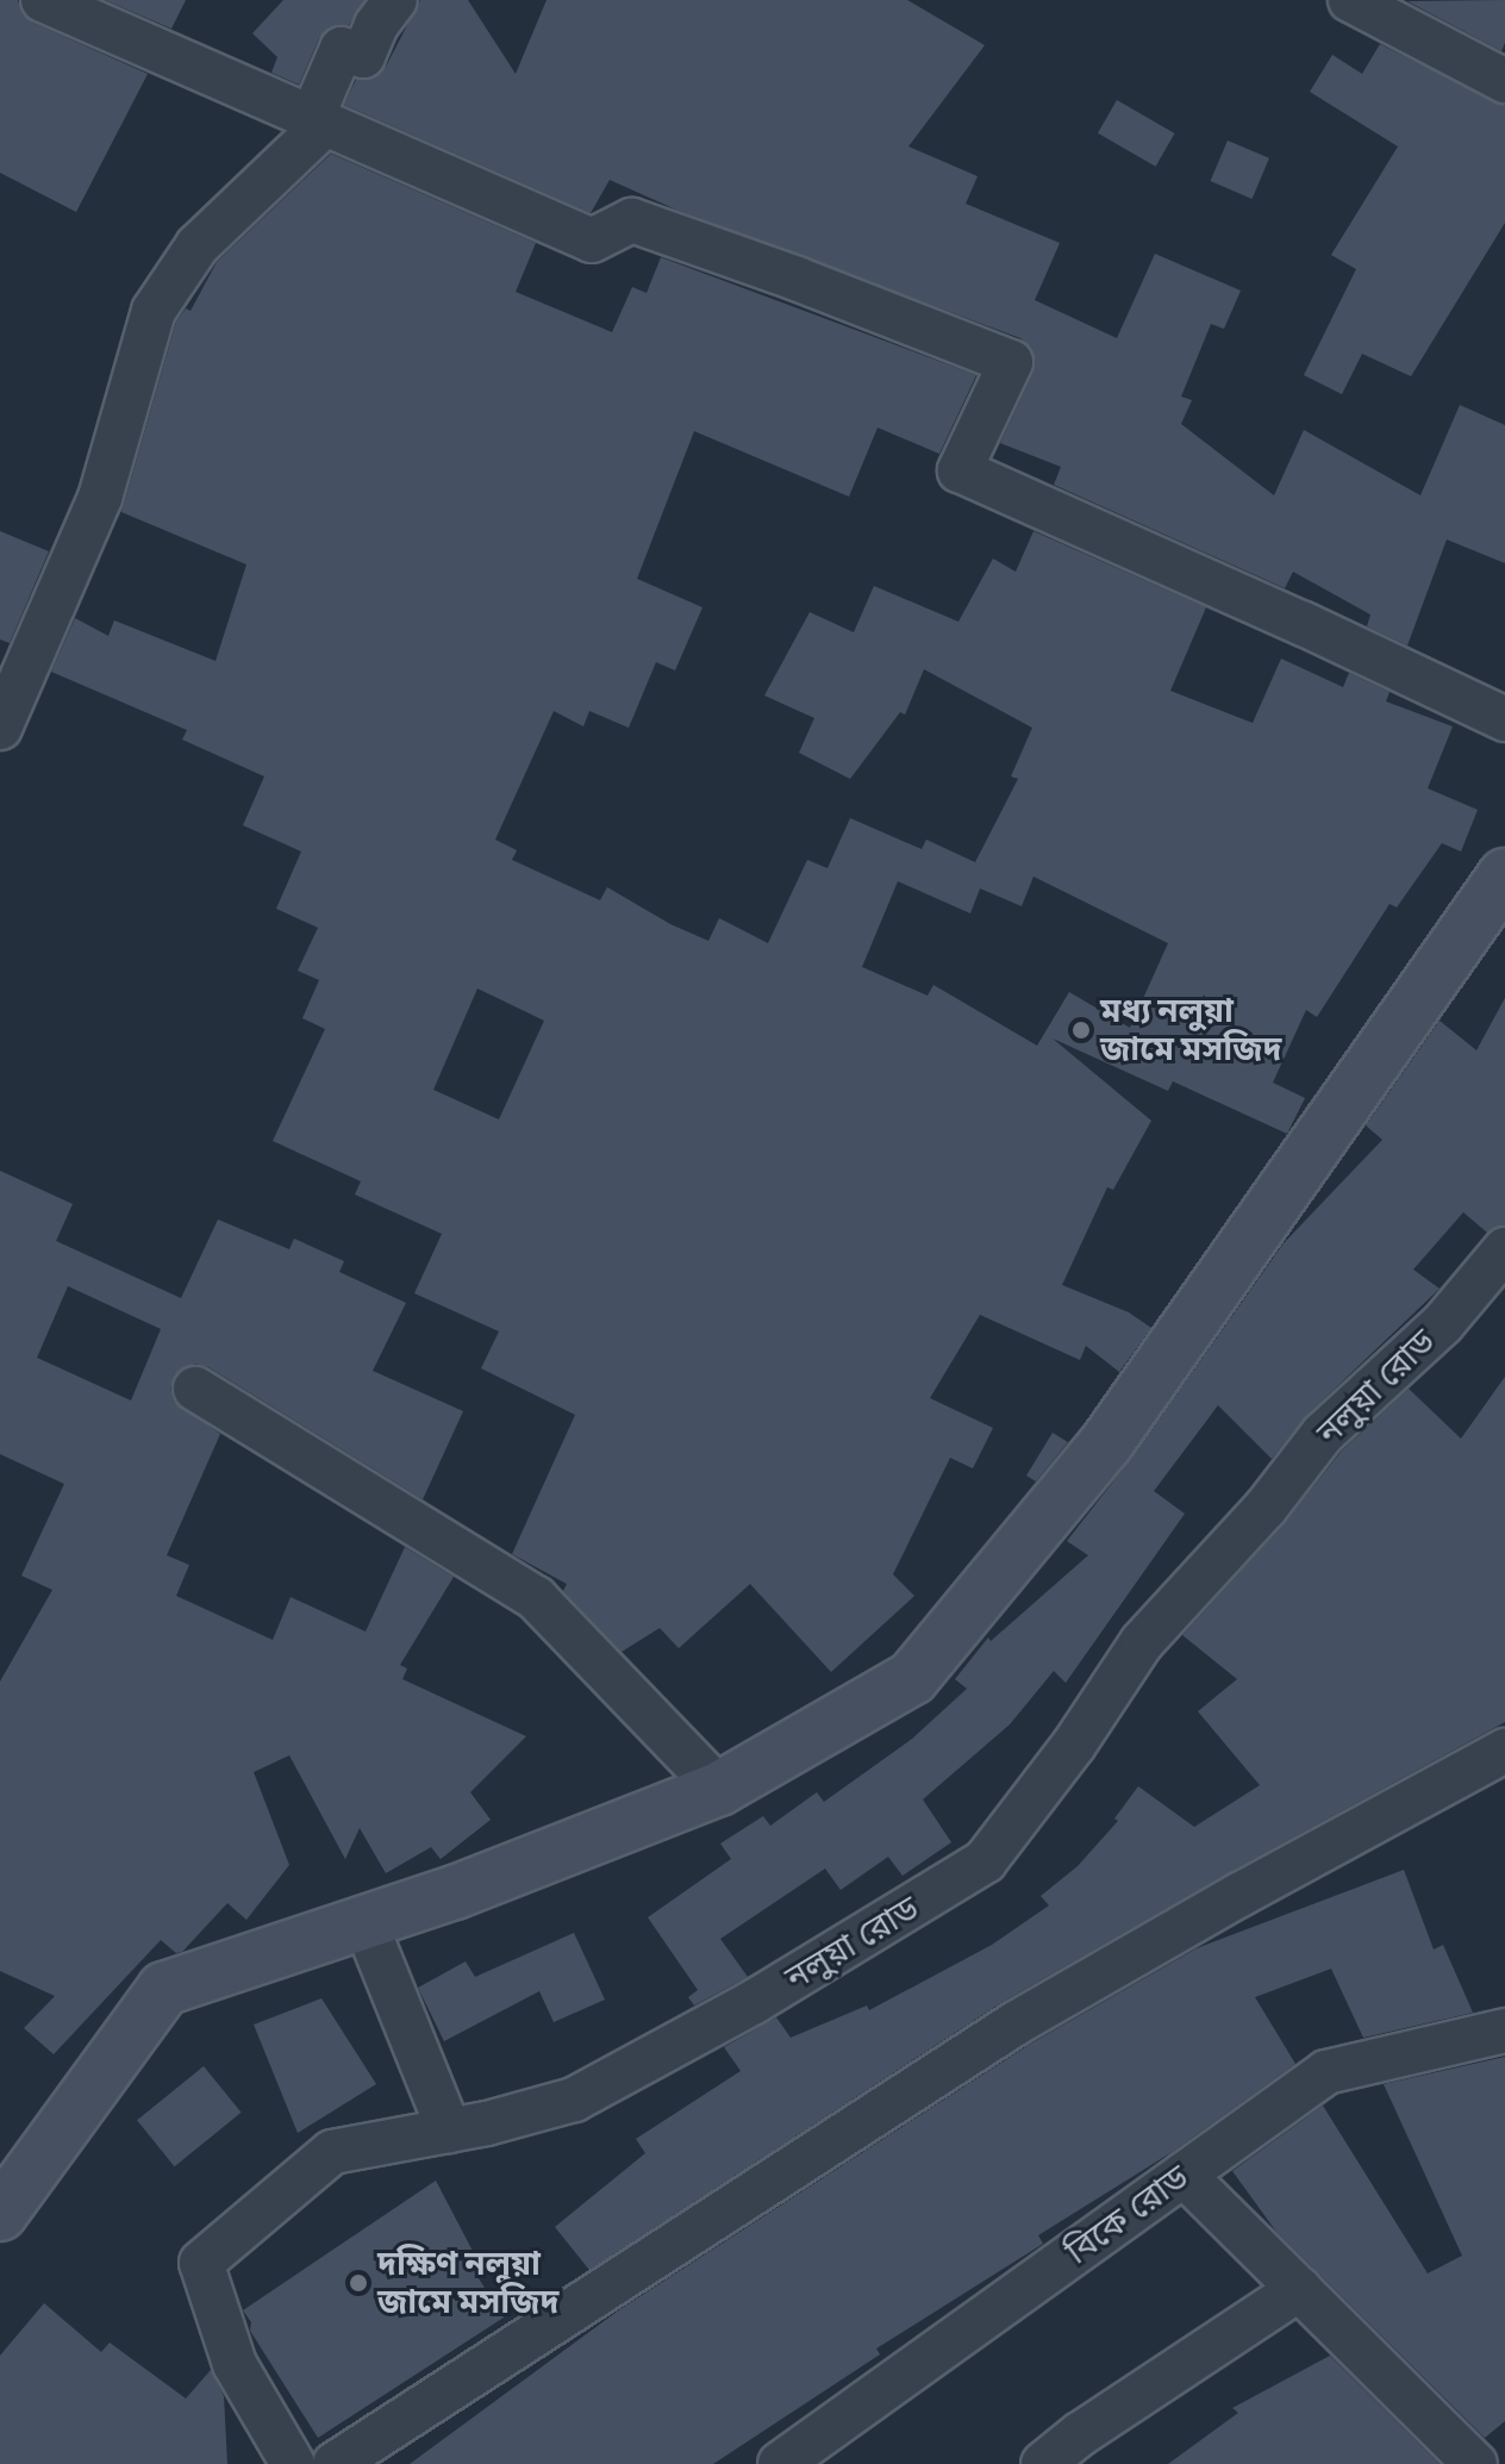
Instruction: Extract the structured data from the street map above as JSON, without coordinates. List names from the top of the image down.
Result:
{
  "streets": {
    "street": ["নলুয়া রোড", "বিকে রোড"]
  },
  "places": ["মধ্য নলুয়া জামে মসজিদ", "দক্ষিণ নলুয়া জামে মসজিদ"]
}
